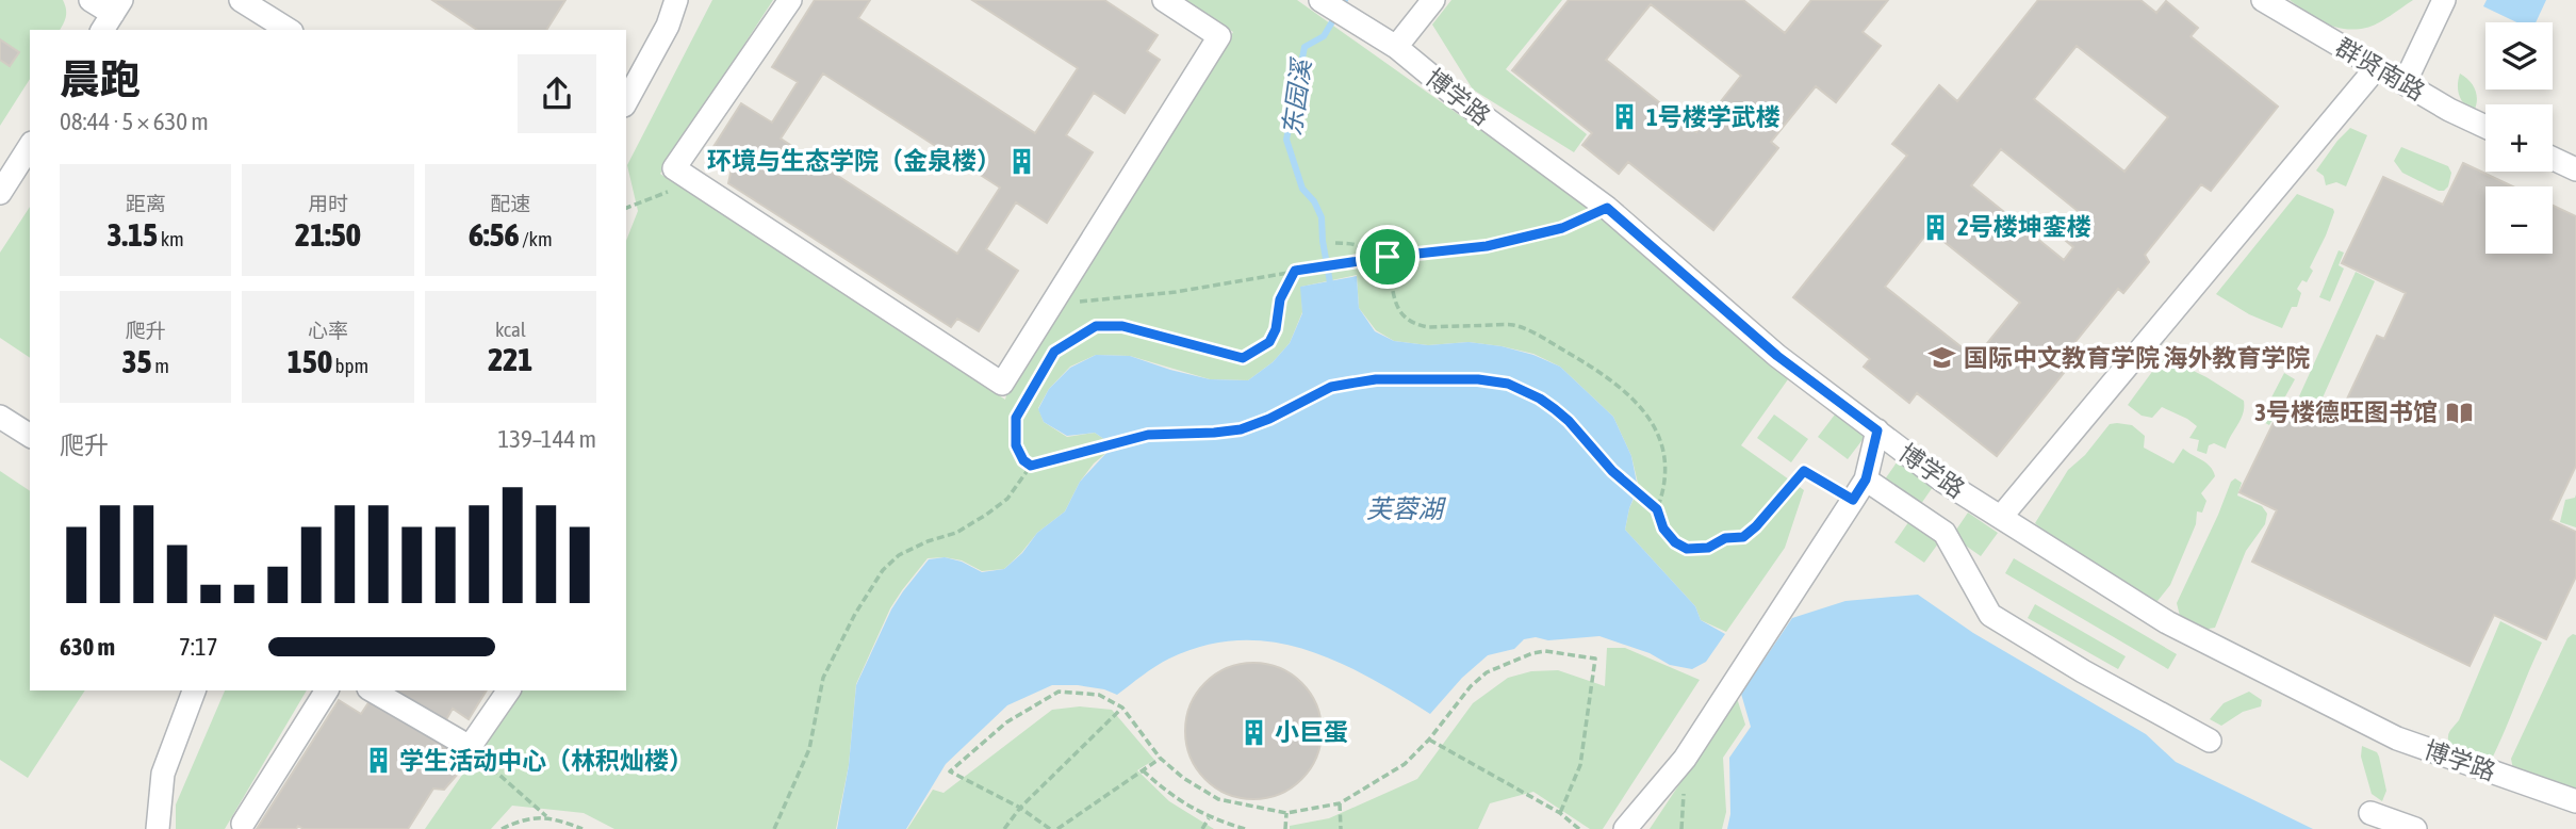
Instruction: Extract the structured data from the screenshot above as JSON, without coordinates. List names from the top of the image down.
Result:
{
  "streets": {
    "street": ["群贤南路", "博学路"]
  },
  "water": ["东园溪", "芙蓉湖"],
  "places": {
    "building": [
      "1号楼学武楼",
      "环境与生态学院（金泉楼）",
      "2号楼坤銮楼",
      "小巨蛋",
      "学生活动中心（林积灿楼）"
    ],
    "school or university": ["国际中文教育学院 海外教育学院"],
    "library": ["3号楼德旺图书馆"]
  },
  "page": {
    "map_buttons": ["+", "−"],
    "heading": ["晨跑", "08:44 · 5 × 630 m"],
    "stats": [
      ["距离", "3.15 km"],
      ["用时", "21:50"],
      ["配速", "6:56 /km"],
      ["爬升", "35 m"],
      ["心率", "150 bpm"],
      ["kcal", "221"]
    ],
    "chart": ["爬升", "139–144 m"],
    "list": [
      {
        "name": "630 m",
        "note": "7:17"
      }
    ]
  }
}
